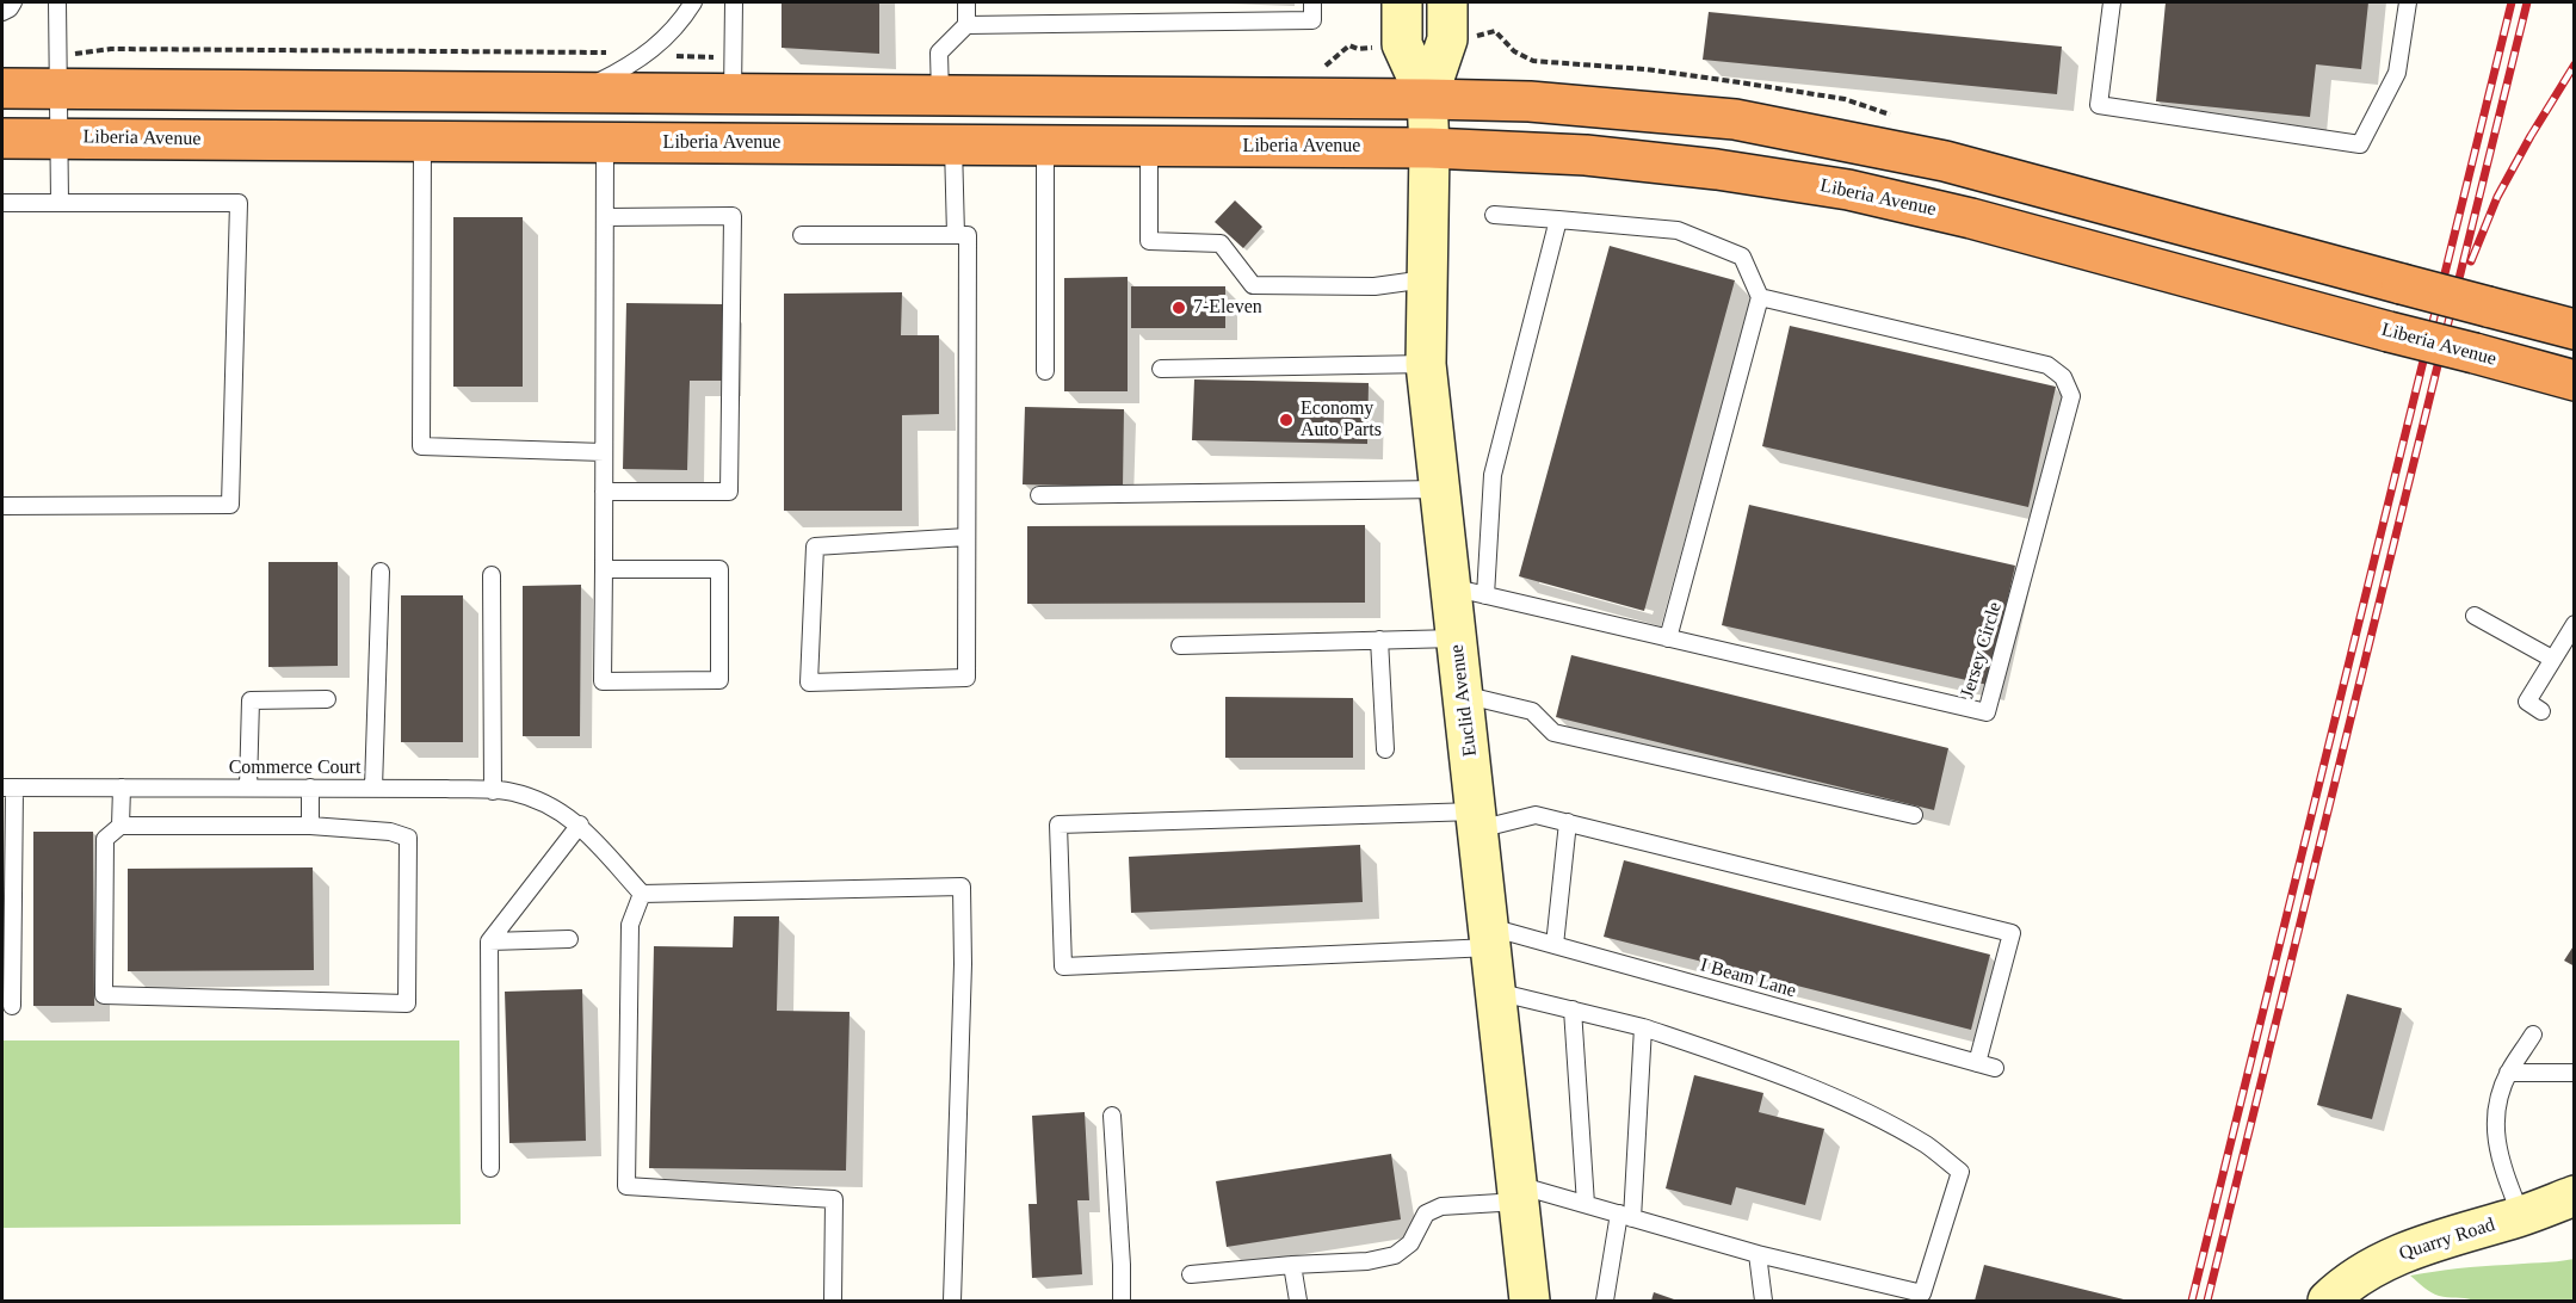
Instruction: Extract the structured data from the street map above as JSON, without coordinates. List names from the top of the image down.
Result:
{
  "streets": {
    "highway": ["Liberia Avenue"],
    "street": ["Euclid Avenue", "Quarry Road"],
    "lane": ["Jersey Circle", "Commerce Court", "I Beam Lane"]
  },
  "crossings": [
    ["Liberia Avenue", "Euclid Avenue"],
    ["Jersey Circle", "Euclid Avenue"],
    ["Euclid Avenue", "I Beam Lane"]
  ],
  "places": ["7-Eleven", "Economy Auto Parts"]
}
